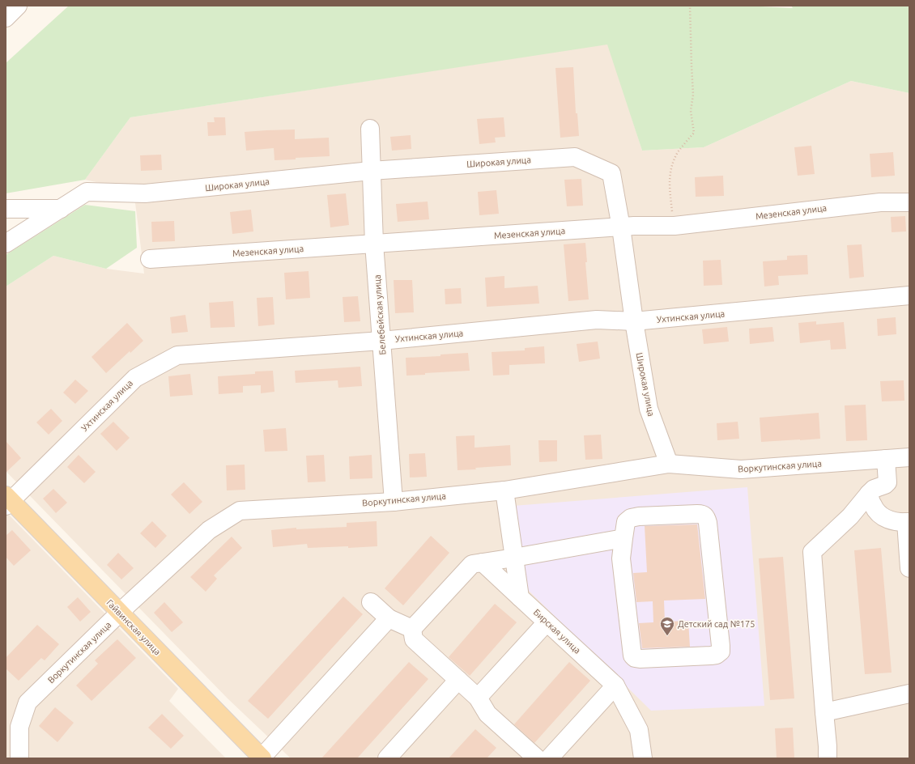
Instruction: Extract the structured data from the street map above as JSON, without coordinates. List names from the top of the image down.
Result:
{
  "streets": {
    "main road": ["Гайвинская улица"],
    "street": [
      "Широкая улица",
      "Мезенская улица",
      "Белебейская улица",
      "Ухтинская улица",
      "Воркутинская улица",
      "Бирская улица"
    ]
  },
  "crossings": [
    ["Широкая улица", "Мезенская улица"],
    ["Широкая улица", "Белебейская улица"],
    ["Широкая улица", "Ухтинская улица"],
    ["Широкая улица", "Воркутинская улица"],
    ["Мезенская улица", "Белебейская улица"],
    ["Белебейская улица", "Ухтинская улица"],
    ["Белебейская улица", "Воркутинская улица"],
    ["Ухтинская улица", "Гайвинская улица"],
    ["Воркутинская улица", "Гайвинская улица"]
  ],
  "places": {
    "school or university": ["Детский сад №175"]
  }
}
